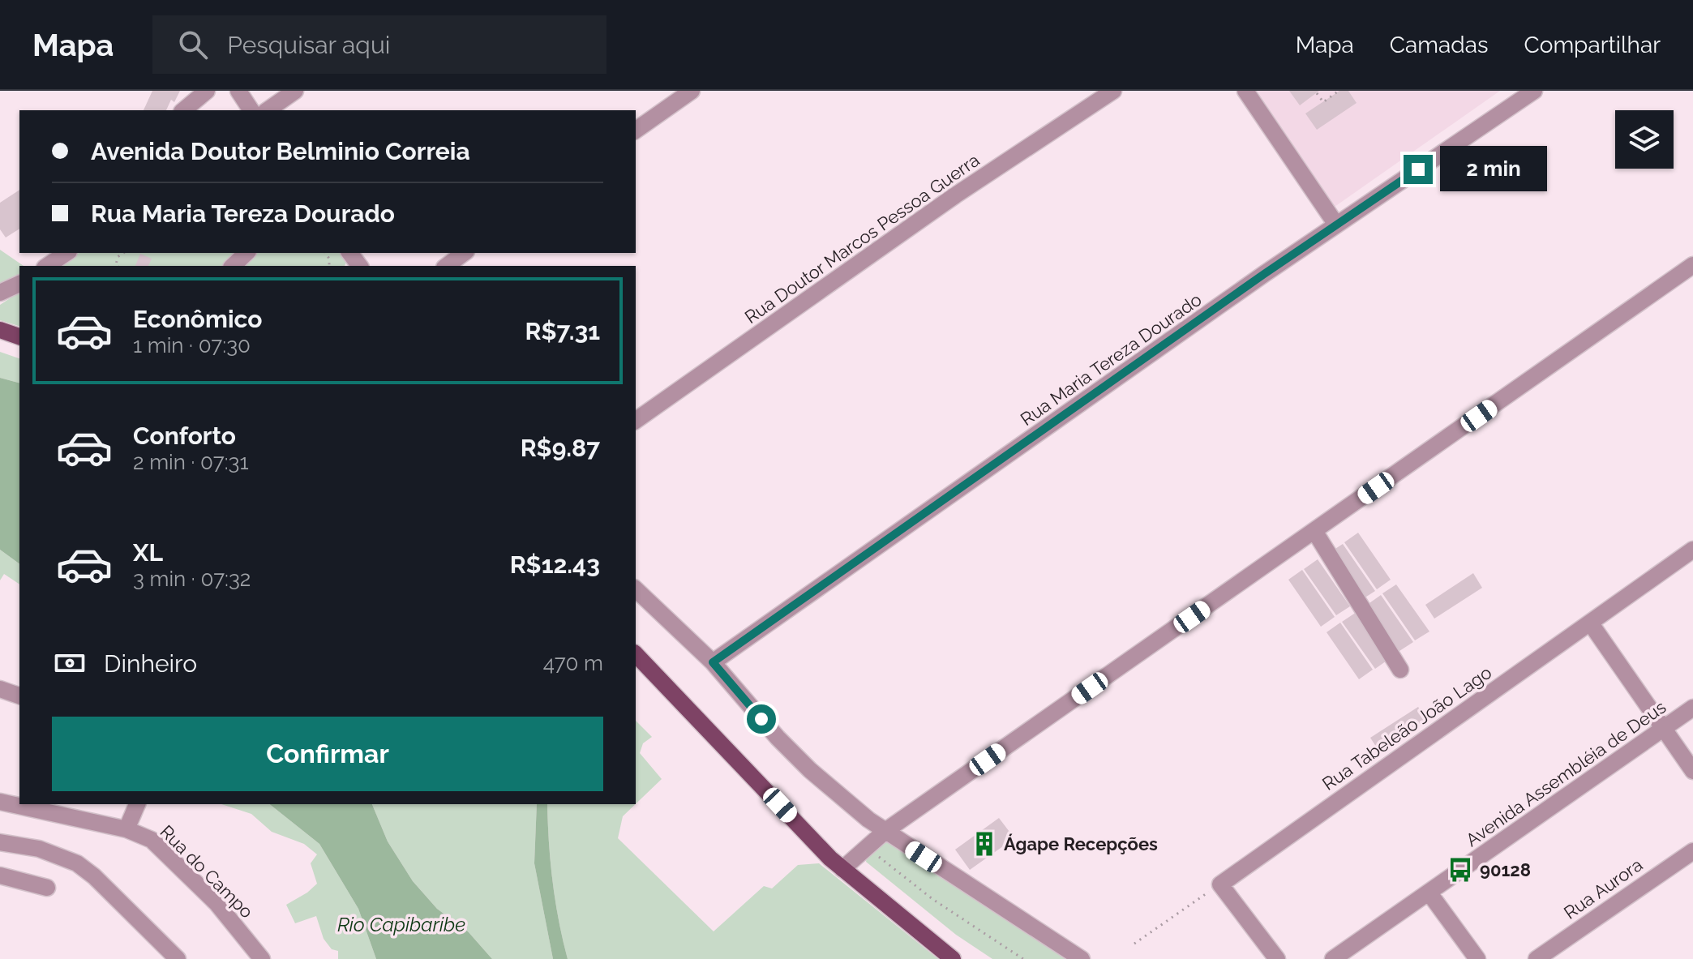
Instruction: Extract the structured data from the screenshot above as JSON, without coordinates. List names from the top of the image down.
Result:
{
  "streets": {
    "street": [
      "Rua Doutor Marcos Pessoa Guerra",
      "Rua Maria Tereza Dourado",
      "Rua Tabeleão João Lago",
      "Avenida Assembléia de Deus",
      "Rua do Campo",
      "Rua Aurora"
    ]
  },
  "water": ["Rio Capibaribe"],
  "places": {
    "building": ["Ágape Recepções"],
    "bus stop": ["90128"]
  },
  "page": {
    "header": "Mapa",
    "search": "Pesquisar aqui",
    "nav": ["Mapa", "Camadas", "Compartilhar"],
    "banner": ["Avenida Doutor Belminio Correia", "Rua Maria Tereza Dourado"],
    "bubble": "2 min",
    "list": [
      {
        "name": "Econômico",
        "note": "1 min · 07:30",
        "value": "R$7.31"
      },
      {
        "name": "Conforto",
        "note": "2 min · 07:31",
        "value": "R$9.87"
      },
      {
        "name": "XL",
        "note": "3 min · 07:32",
        "value": "R$12.43"
      }
    ],
    "pay": ["Dinheiro", "470 m"],
    "buttons": "Confirmar"
  }
}
